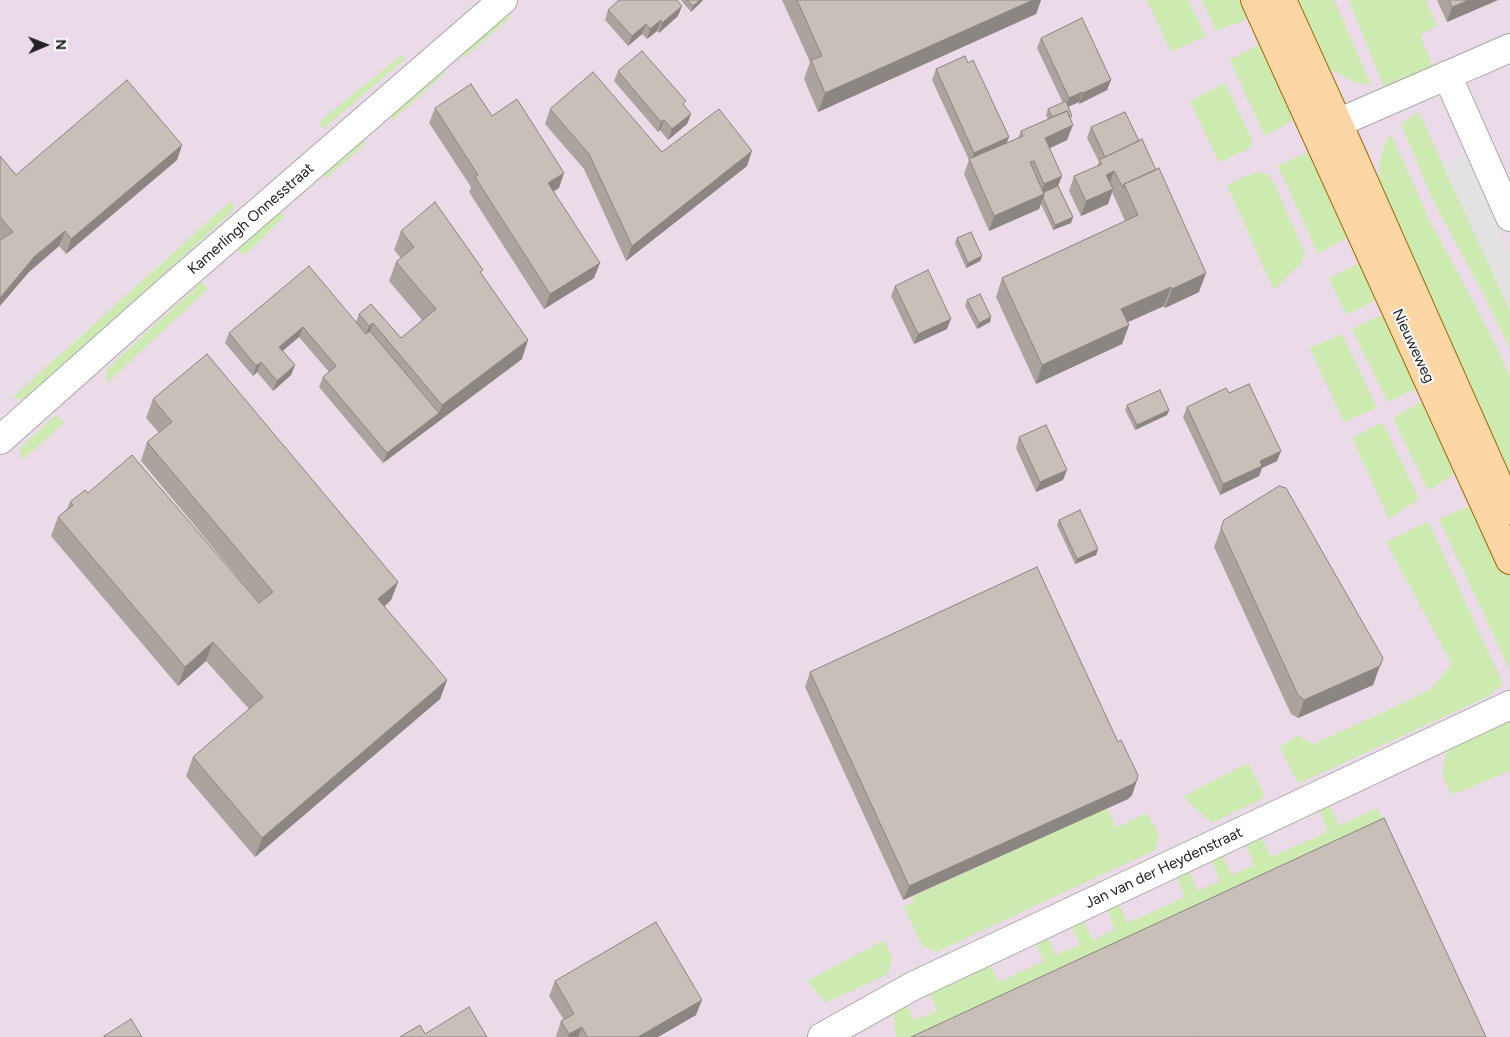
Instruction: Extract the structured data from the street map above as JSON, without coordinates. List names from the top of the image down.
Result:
{
  "streets": {
    "main road": ["Nieuweweg"],
    "street": ["Kamerlingh Onnesstraat", "Jan van der Heydenstraat"]
  },
  "north": "right"
}
